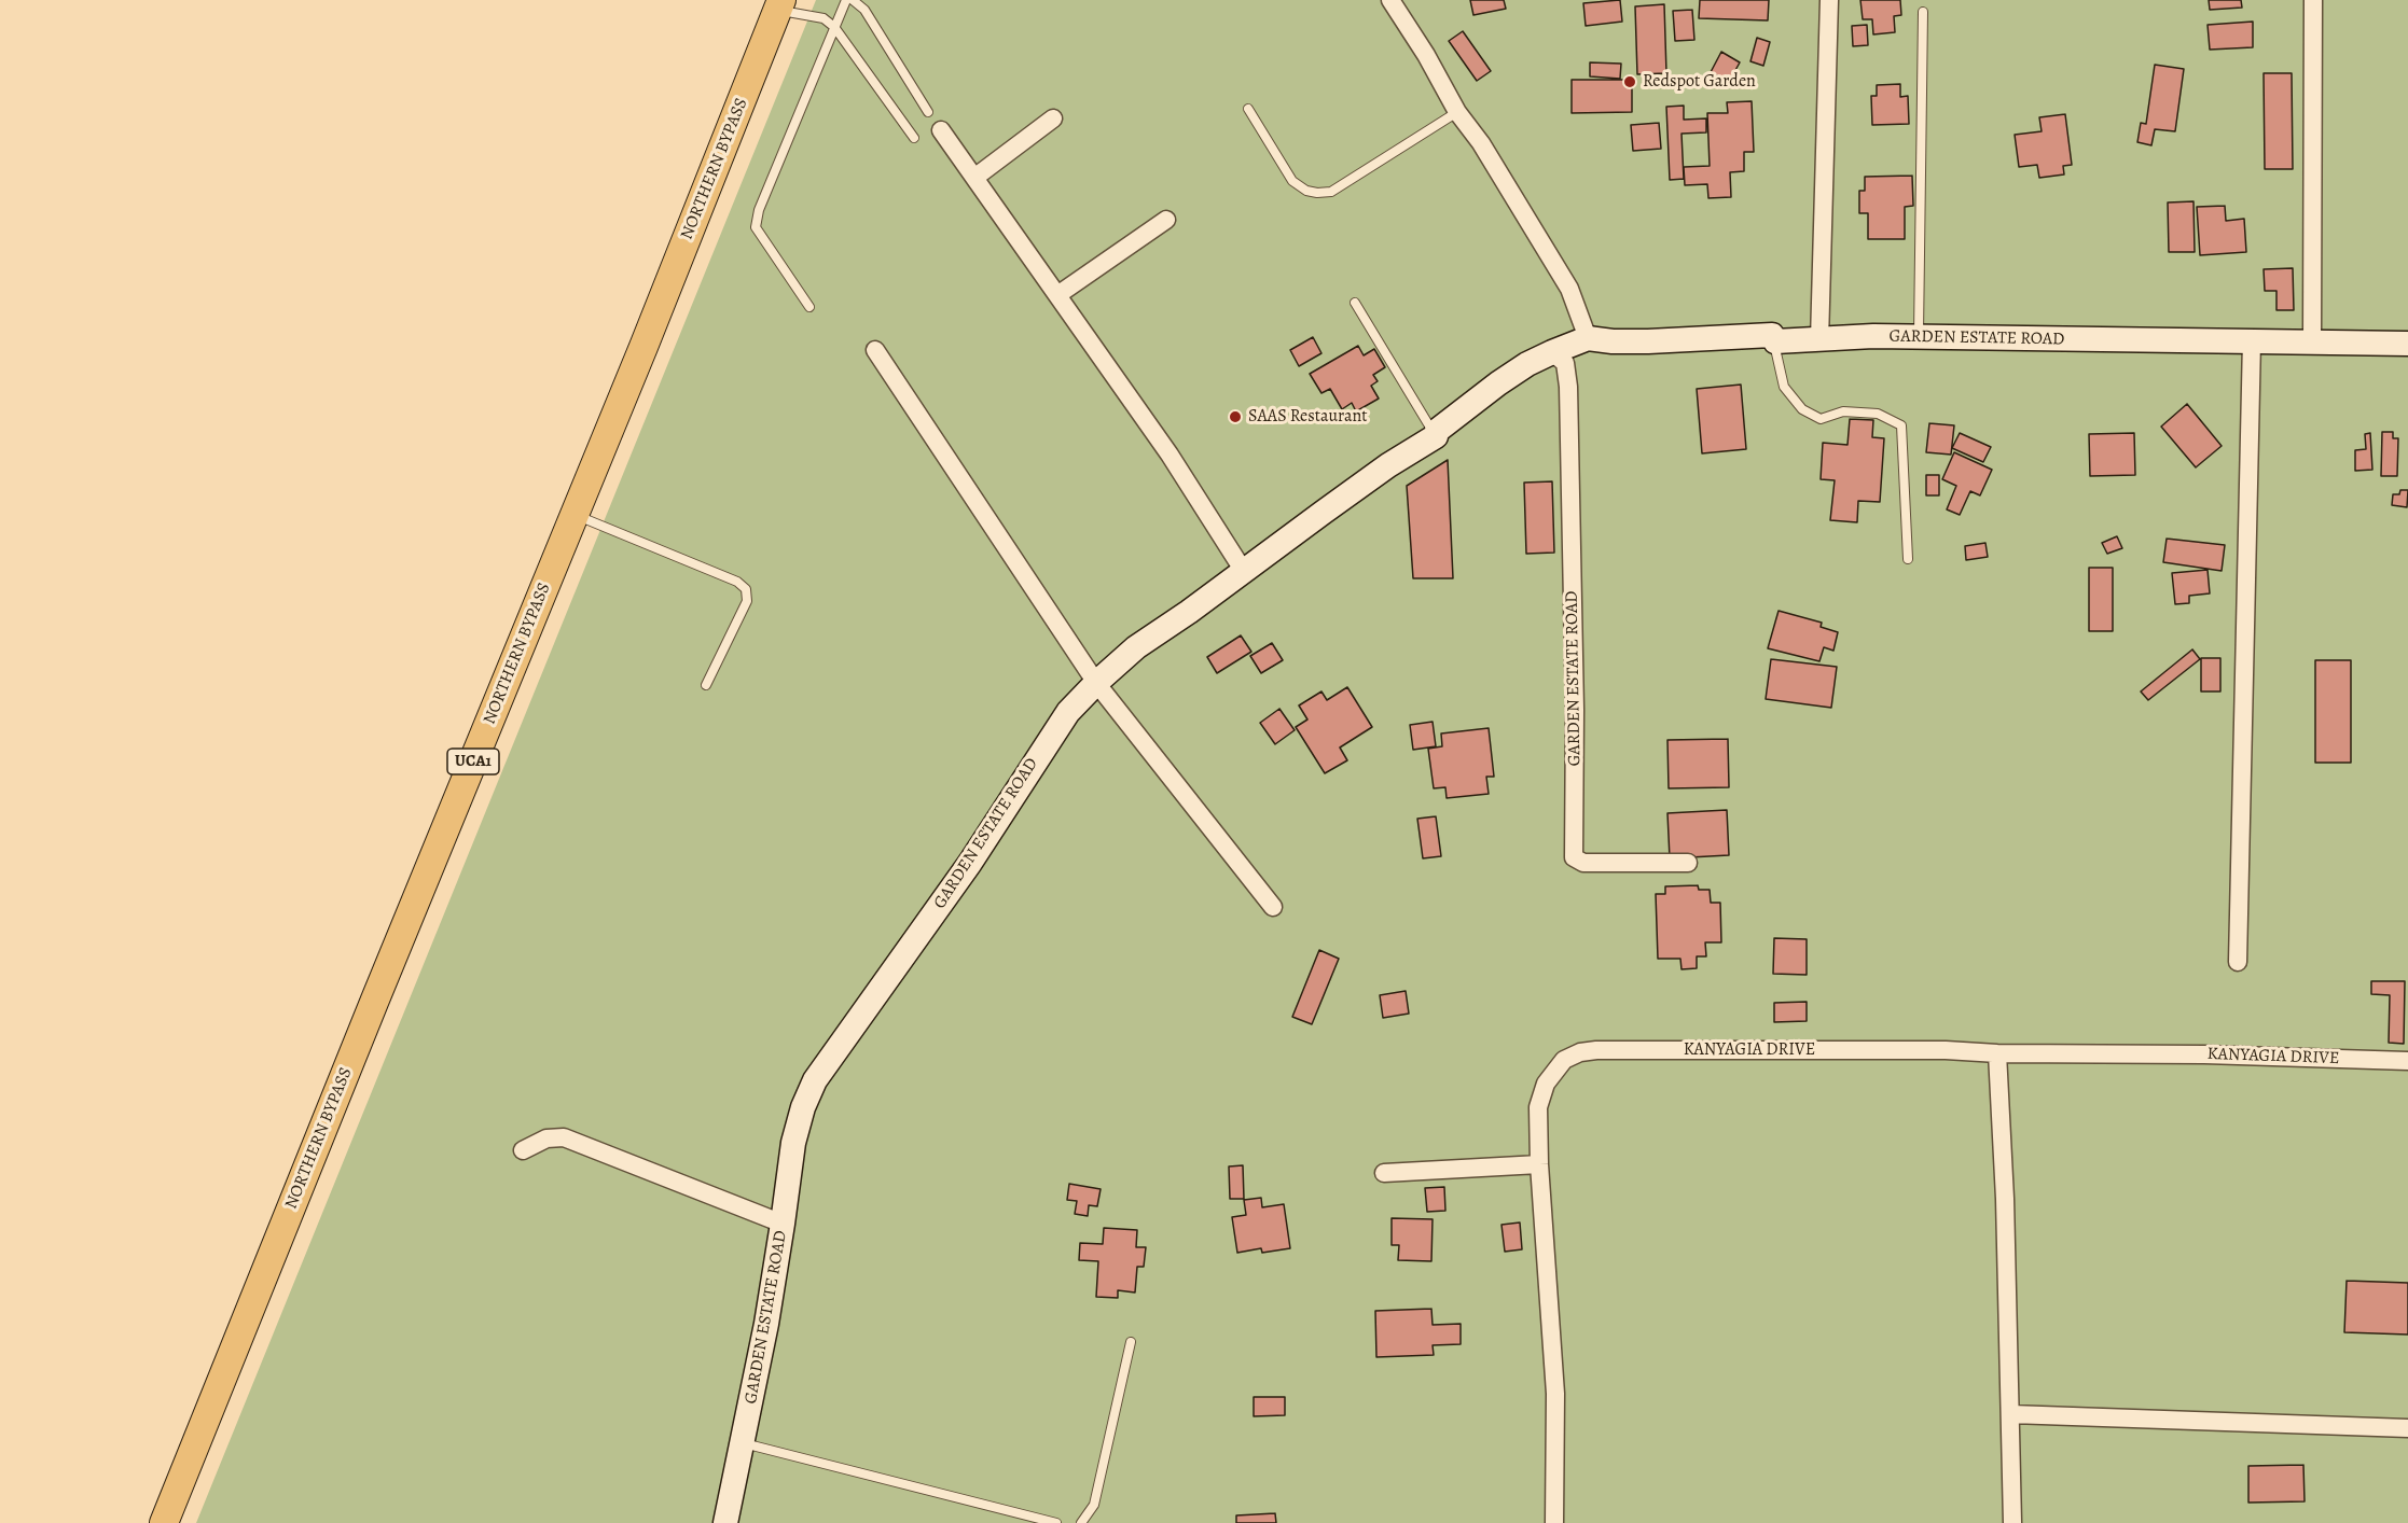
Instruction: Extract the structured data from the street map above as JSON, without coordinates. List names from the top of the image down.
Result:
{
  "streets": {
    "main road": ["NORTHERN BYPASS", "UCA1"],
    "street": ["GARDEN ESTATE ROAD", "KANYAGIA DRIVE"]
  },
  "places": ["Redspot Garden", "SAAS Restaurant"]
}
